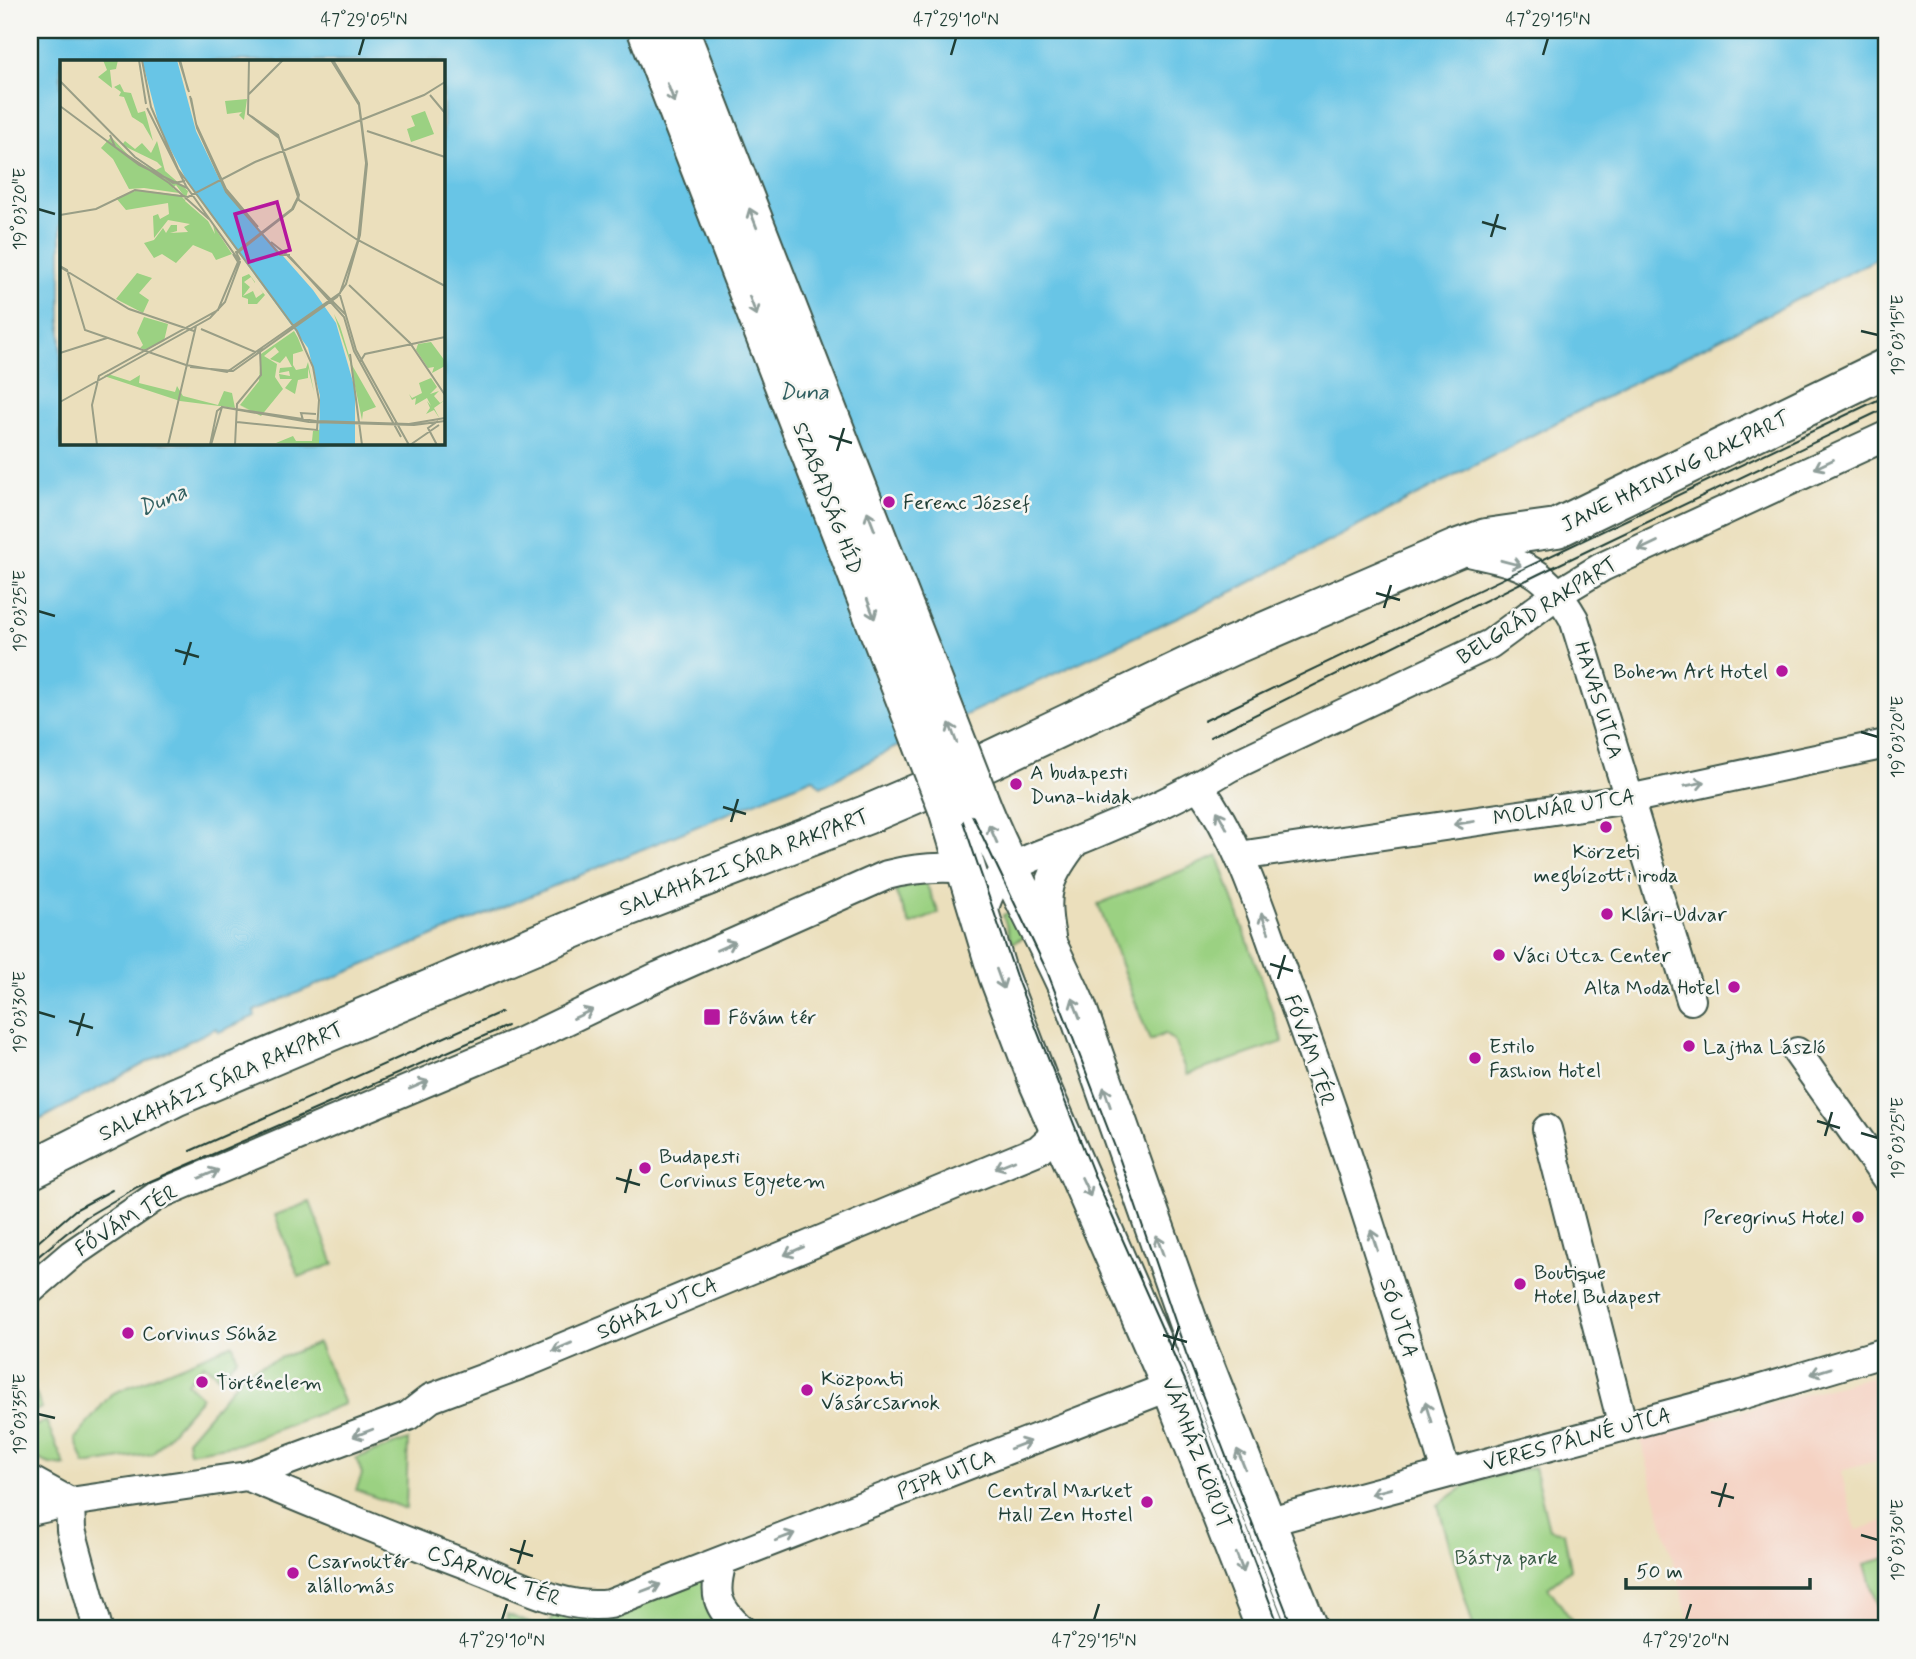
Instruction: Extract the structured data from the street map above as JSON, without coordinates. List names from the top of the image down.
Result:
{
  "streets": {
    "main road": [
      "JANE HAINING RAKPART",
      "SZABADSÁG HÍD",
      "SALKAHÁZI SÁRA RAKPART",
      "VÁMHÁZ KÖRÚT"
    ],
    "street": [
      "BELGRÁD RAKPART",
      "HAVAS UTCA",
      "MOLNÁR UTCA",
      "FŐVÁM TÉR",
      "SÓHÁZ UTCA",
      "SÓ UTCA",
      "VERES PÁLNÉ UTCA",
      "PIPA UTCA",
      "CSARNOK TÉR"
    ]
  },
  "crossings": [
    ["JANE HAINING RAKPART", "HAVAS UTCA"],
    ["JANE HAINING RAKPART", "SALKAHÁZI SÁRA RAKPART"],
    ["BELGRÁD RAKPART", "HAVAS UTCA"],
    ["BELGRÁD RAKPART", "FŐVÁM TÉR"],
    ["HAVAS UTCA", "MOLNÁR UTCA"],
    ["HAVAS UTCA", "SALKAHÁZI SÁRA RAKPART"],
    ["MOLNÁR UTCA", "FŐVÁM TÉR"],
    ["FŐVÁM TÉR", "SÓ UTCA"],
    ["SÓHÁZ UTCA", "VÁMHÁZ KÖRÚT"],
    ["SÓHÁZ UTCA", "CSARNOK TÉR"],
    ["SÓ UTCA", "VERES PÁLNÉ UTCA"],
    ["VERES PÁLNÉ UTCA", "VÁMHÁZ KÖRÚT"],
    ["VÁMHÁZ KÖRÚT", "PIPA UTCA"],
    ["PIPA UTCA", "CSARNOK TÉR"]
  ],
  "one_way": [
    "BELGRÁD RAKPART",
    "SÓHÁZ UTCA",
    "VERES PÁLNÉ UTCA",
    "PIPA UTCA",
    "CSARNOK TÉR"
  ],
  "water": ["Duna"],
  "parks": ["Bástya park"],
  "places": {
    "other": [
      "Ferenc József",
      "Bohem Art Hotel",
      "A budapesti Duna-hidak",
      "Körzeti megbízotti iroda",
      "Klári-Udvar",
      "Váci Utca Center",
      "Alta Moda Hotel",
      "Lajtha László",
      "Estilo Fashion Hotel",
      "Budapesti Corvinus Egyetem",
      "Peregrinus Hotel",
      "Boutique Hotel Budapest",
      "Corvinus Sóház",
      "Történelem",
      "Központi Vásárcsarnok",
      "Central Market Hall Zen Hostel",
      "Csarnoktér alállomás"
    ],
    "transit": ["Fővám tér"]
  },
  "scale_bar": "50 m",
  "coordinates": [
    "47°29'05\"N",
    "47°29'10\"N",
    "47°29'15\"N",
    "19°03'20\"E",
    "19°03'15\"E",
    "19°03'25\"E",
    "19°03'30\"E",
    "19°03'35\"E",
    "47°29'20\"N"
  ]
}
